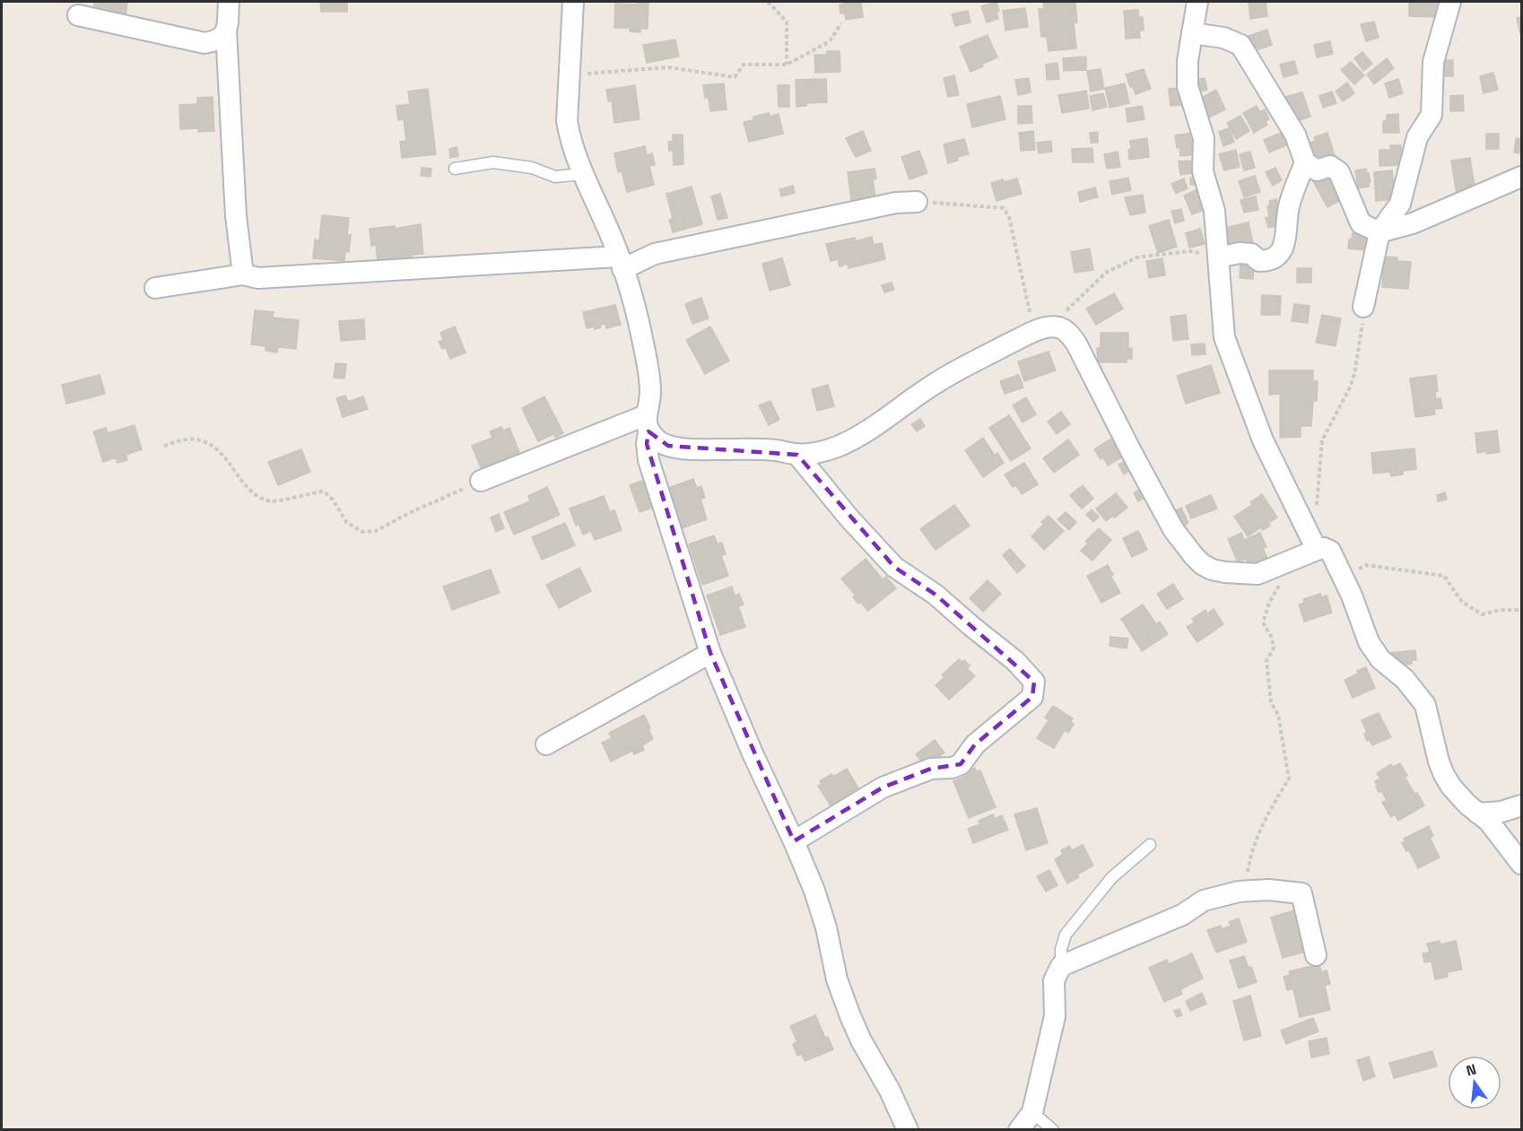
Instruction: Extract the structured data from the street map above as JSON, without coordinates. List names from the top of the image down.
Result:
{
  "north": "top"
}
